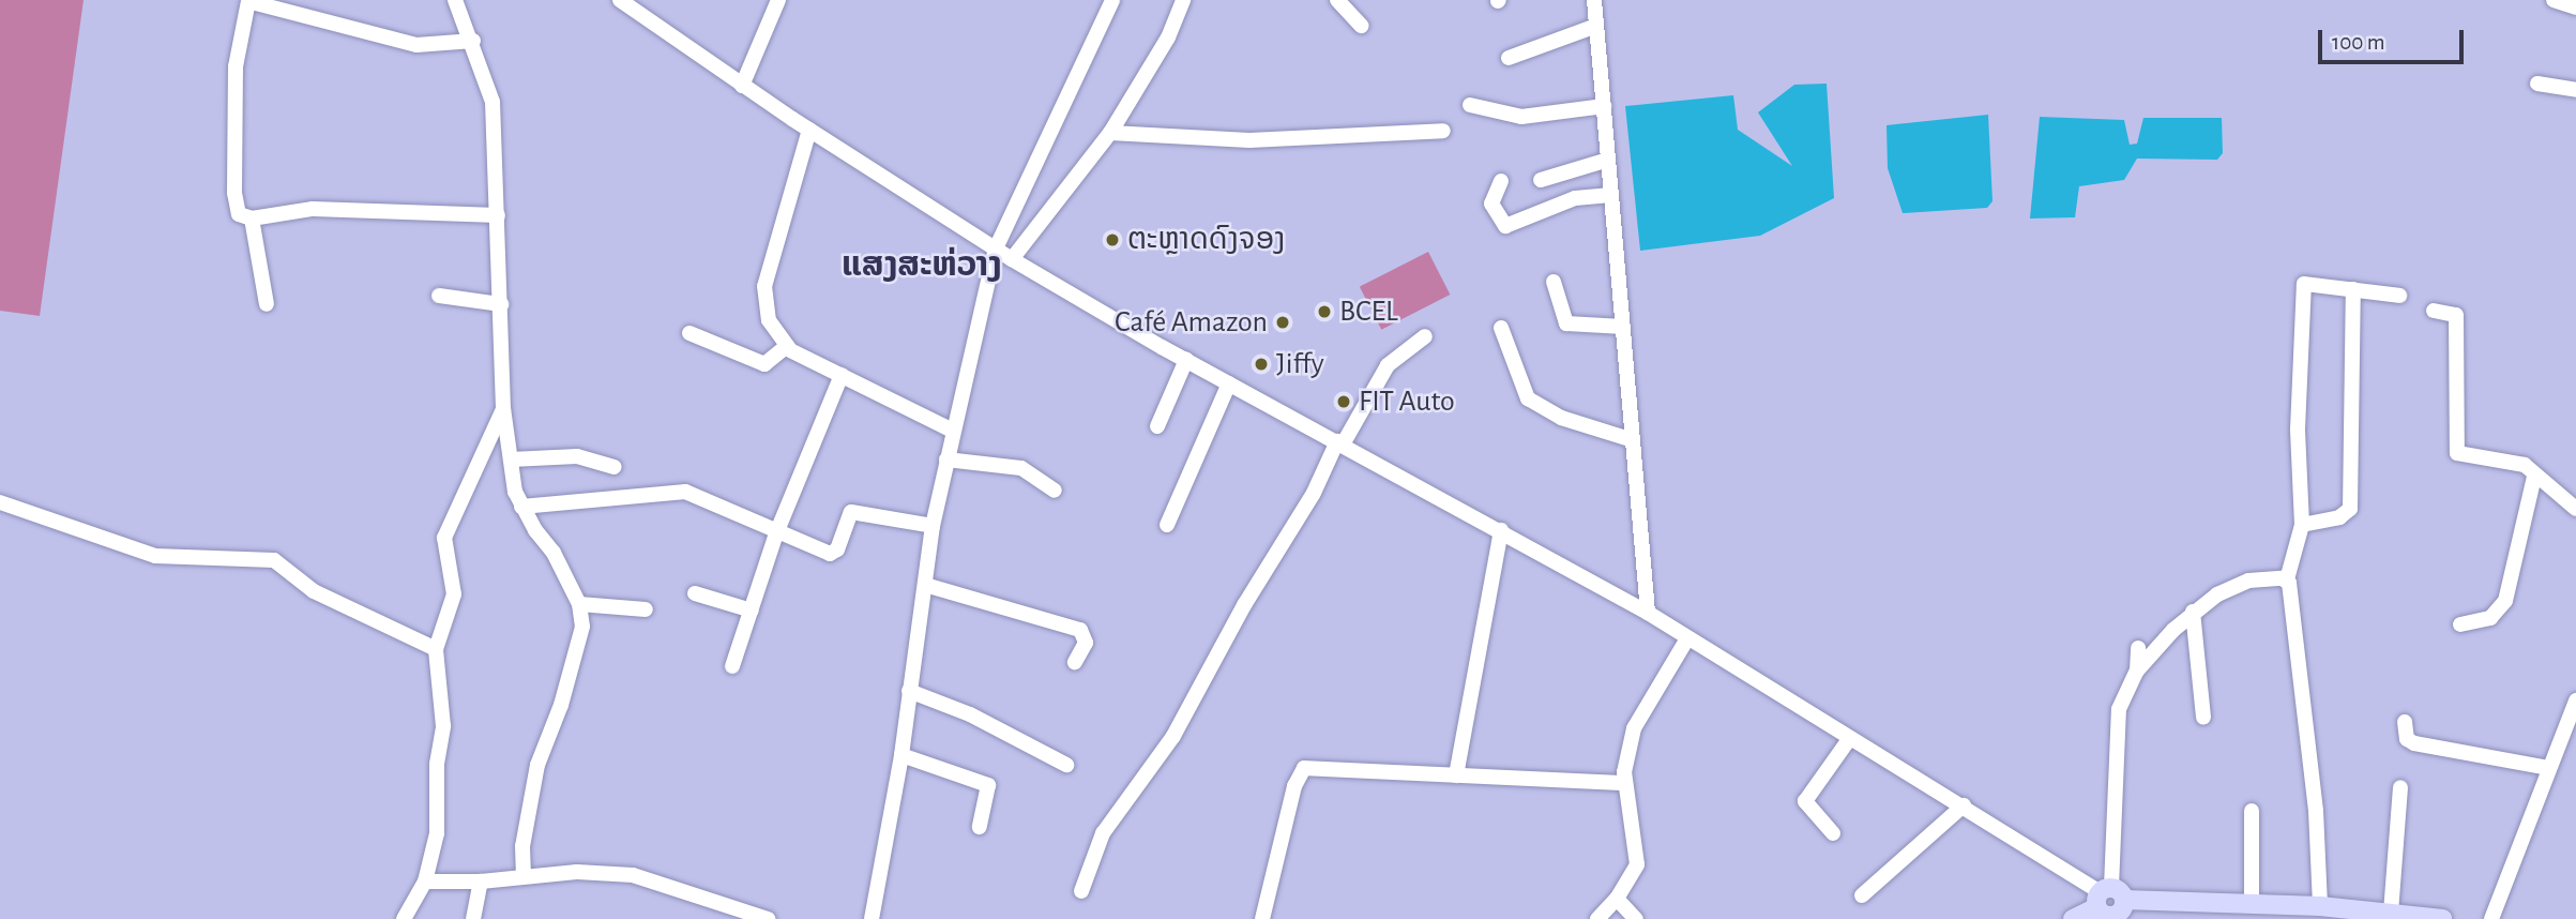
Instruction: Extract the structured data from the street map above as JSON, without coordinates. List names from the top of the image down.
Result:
{
  "districts": ["ແສງສະຫ່ວາງ"],
  "places": [
    "ຕະຫຼາດດົງຈອງ",
    "BCEL",
    "Café Amazon",
    "Jiffy",
    "FIT Auto"
  ],
  "scale_bar": "100 m"
}
